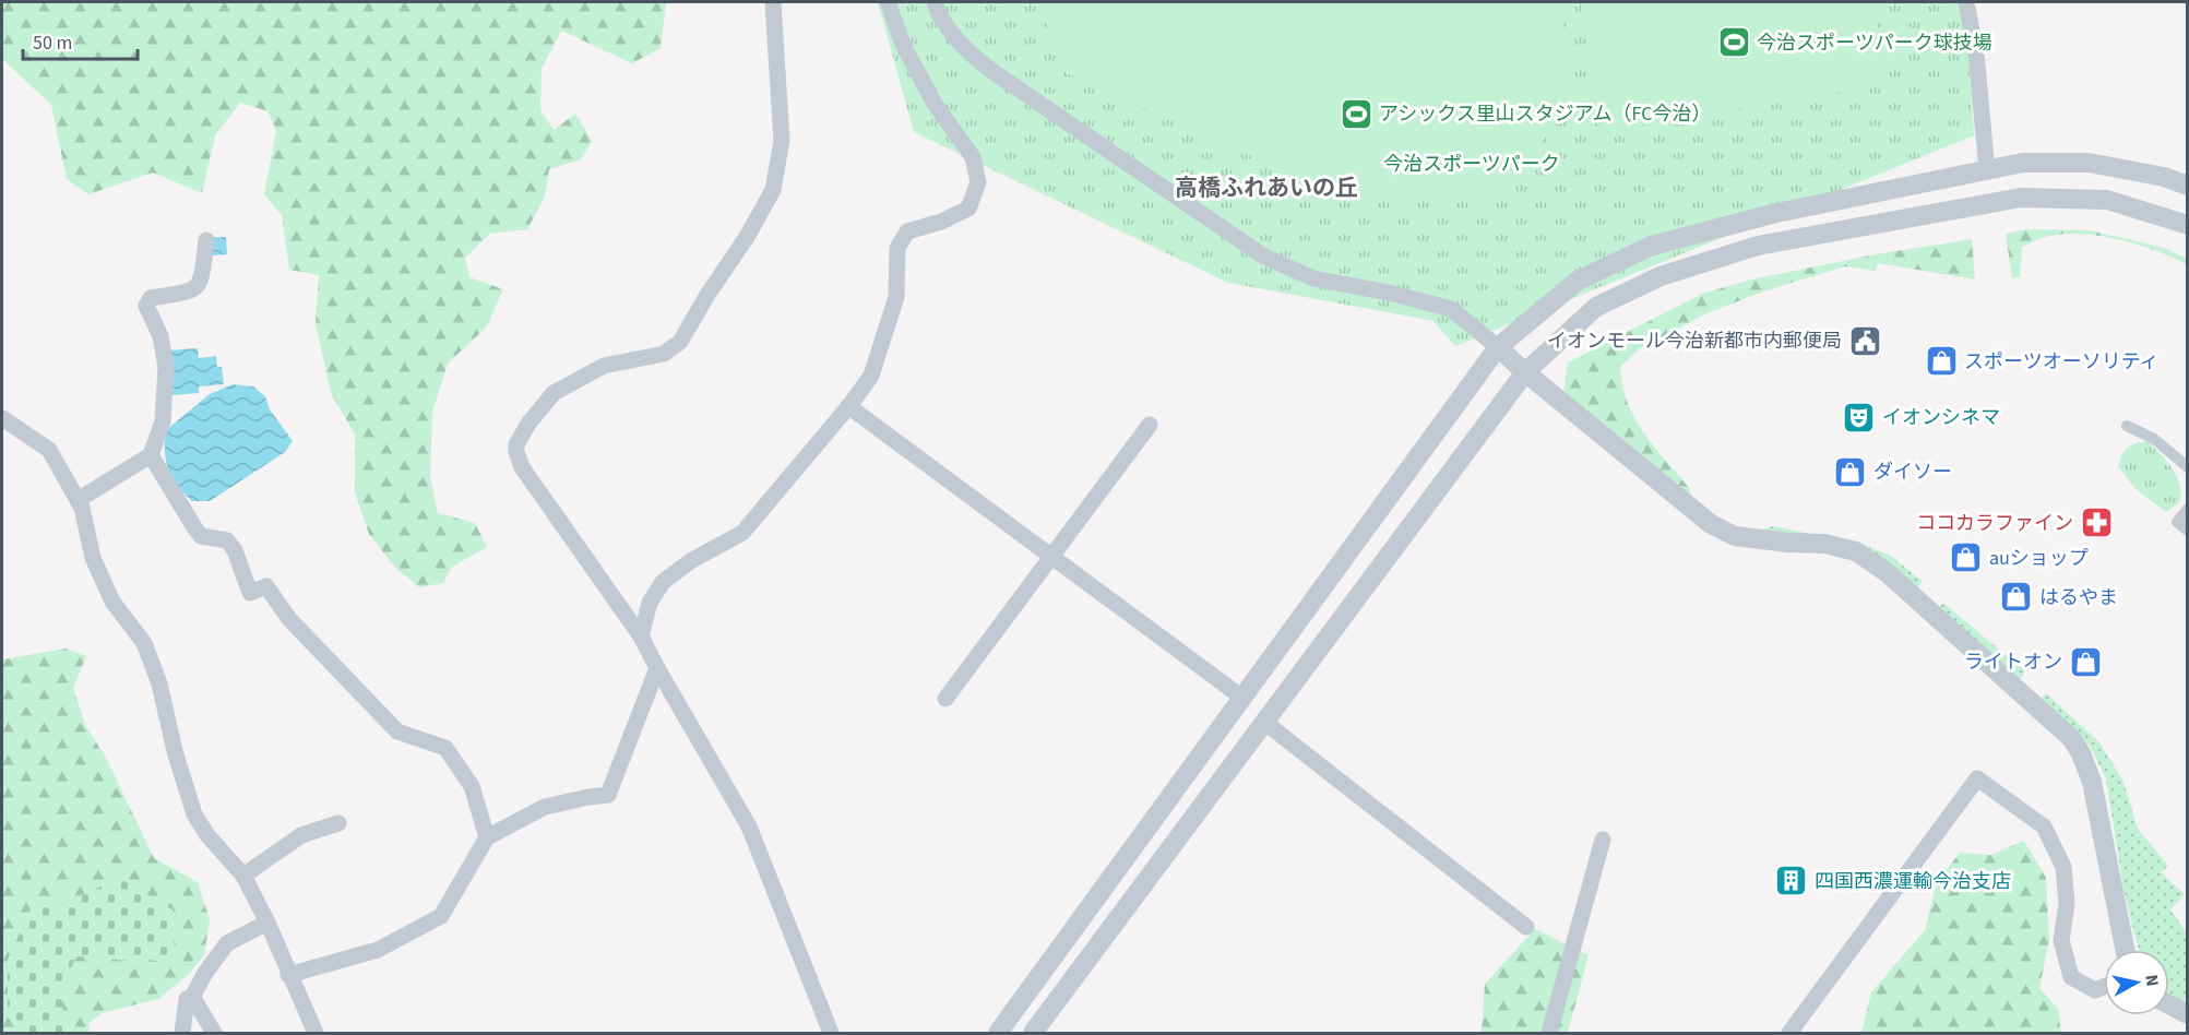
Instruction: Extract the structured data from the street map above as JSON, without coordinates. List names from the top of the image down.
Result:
{
  "districts": ["高橋ふれあいの丘"],
  "parks": ["今治スポーツパーク"],
  "places": {
    "sports": ["今治スポーツパーク球技場", "アシックス里山スタジアム（FC今治）"],
    "public building": ["イオンモール今治新都市内郵便局"],
    "shop": [
      "スポーツオーソリティ",
      "ダイソー",
      "auショップ",
      "はるやま",
      "ライトオン"
    ],
    "theatre": ["イオンシネマ"],
    "pharmacy": ["ココカラファイン"],
    "building": ["四国西濃運輸今治支店"]
  },
  "scale_bar": "50 m",
  "north": "right"
}
